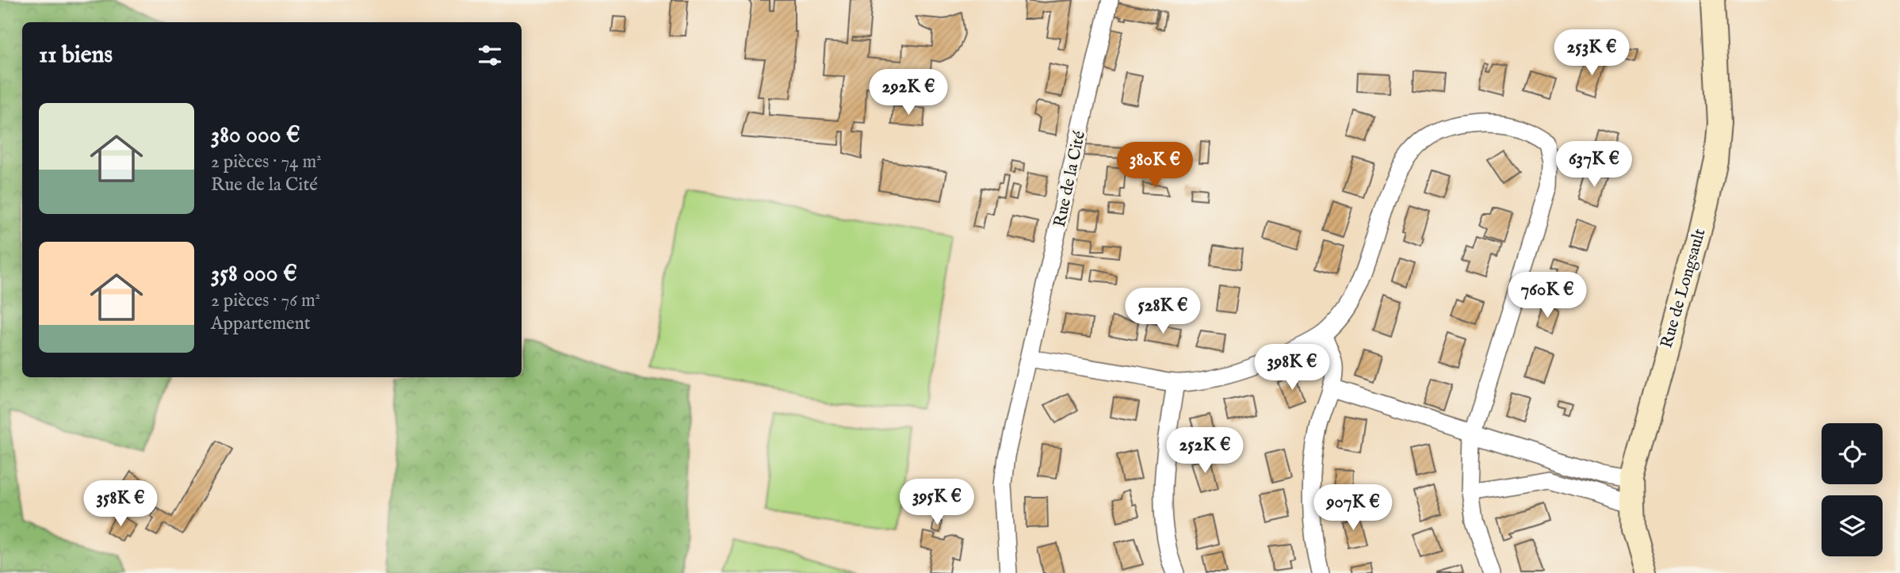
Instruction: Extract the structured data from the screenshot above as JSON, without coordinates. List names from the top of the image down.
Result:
{
  "streets": {
    "street": ["Rue de la Cité", "Rue de Longsault"]
  },
  "page": {
    "heading": "11 biens",
    "price": [
      "253K €",
      "292K €",
      "637K €",
      "380K €",
      "760K €",
      "528K €",
      "398K €",
      "252K €",
      "395K €",
      "358K €",
      "907K €"
    ],
    "list": [
      {
        "name": "380 000 €",
        "note": "2 pièces · 74 m² · Rue de la Cité"
      },
      {
        "name": "358 000 €",
        "note": "2 pièces · 76 m² · Appartement"
      }
    ]
  }
}
